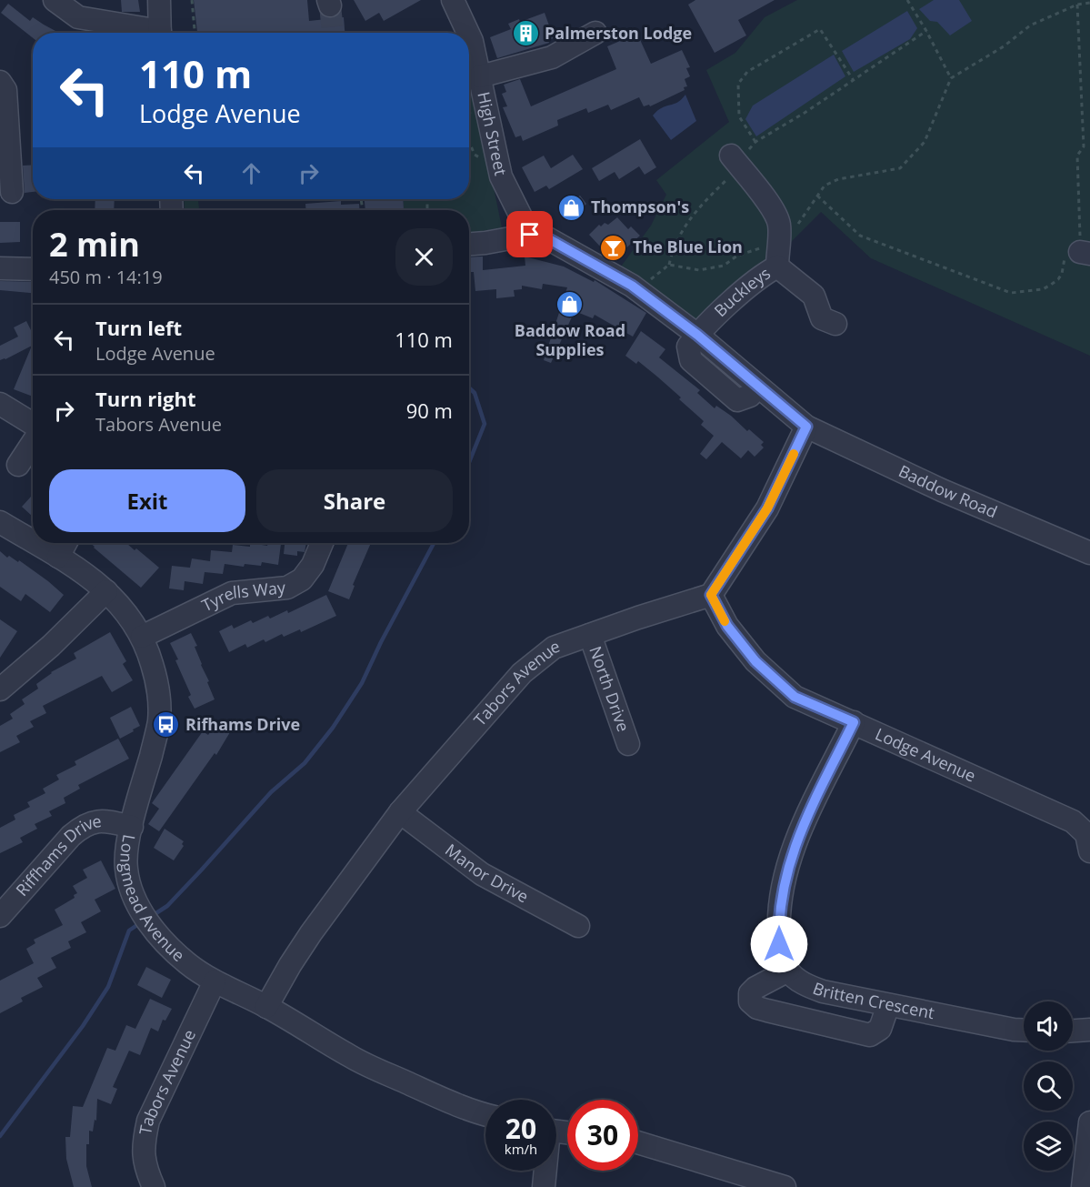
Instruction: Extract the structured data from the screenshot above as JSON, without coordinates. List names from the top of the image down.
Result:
{
  "streets": {
    "street": [
      "High Street",
      "Buckleys",
      "Baddow Road",
      "Tyrells Way",
      "Tabors Avenue",
      "North Drive",
      "Lodge Avenue",
      "Riffhams Drive",
      "Manor Drive",
      "Longmead Avenue",
      "Britten Crescent"
    ]
  },
  "crossings": [
    ["High Street", "Baddow Road"],
    ["Buckleys", "Baddow Road"],
    ["Tyrells Way", "Longmead Avenue"],
    ["Tabors Avenue", "North Drive"],
    ["Tabors Avenue", "Lodge Avenue"],
    ["Tabors Avenue", "Manor Drive"],
    ["Tabors Avenue", "Longmead Avenue"],
    ["Riffhams Drive", "Longmead Avenue"]
  ],
  "places": {
    "building": ["Palmerston Lodge"],
    "shop": ["Thompson's", "Baddow Road Supplies"],
    "bar": ["The Blue Lion"],
    "bus stop": ["Rifhams Drive"]
  },
  "page": {
    "turn": ["110 m", "Lodge Avenue"],
    "heading": ["2 min", "450 m · 14:19"],
    "list": [
      {
        "name": "Turn left",
        "note": "Lodge Avenue",
        "value": "110 m"
      },
      {
        "name": "Turn right",
        "note": "Tabors Avenue",
        "value": "90 m"
      }
    ],
    "buttons": ["Exit", "Share"],
    "speed": "20 km/h",
    "limit": "30"
  }
}
